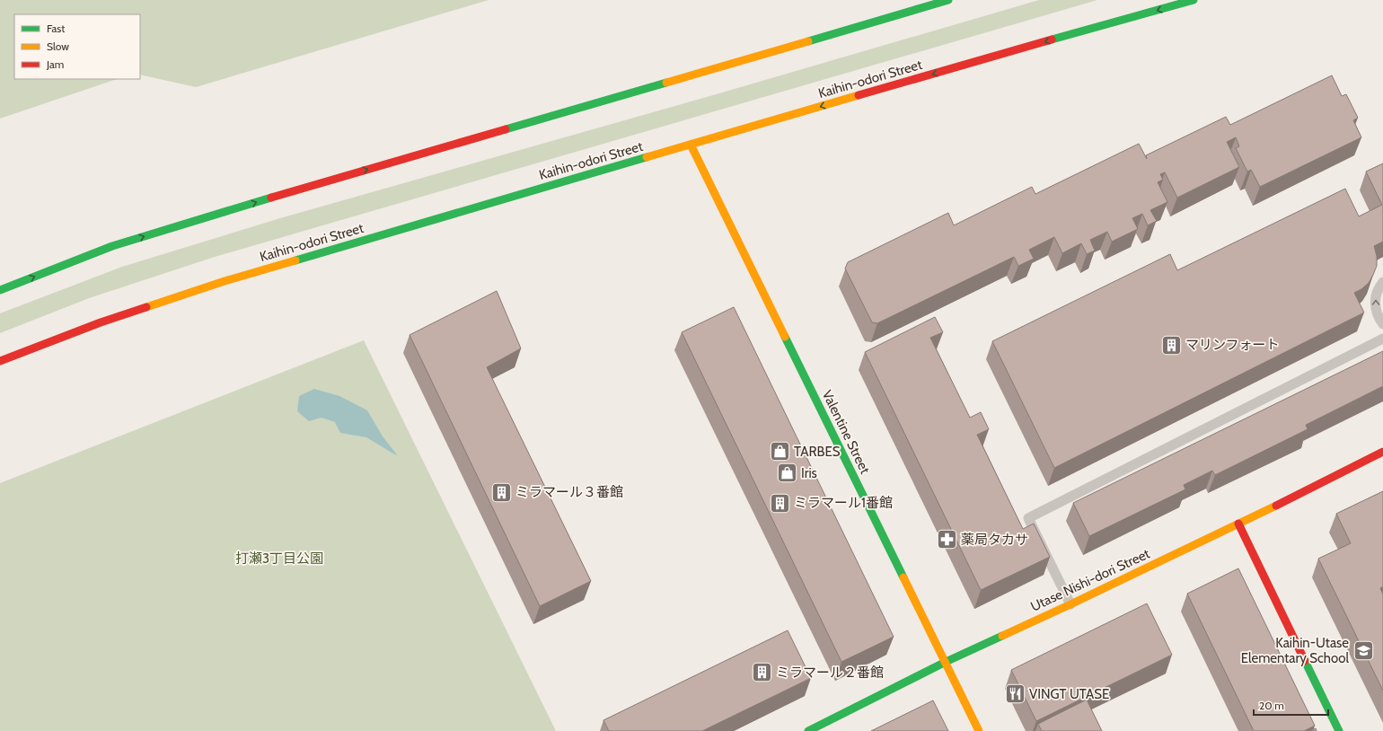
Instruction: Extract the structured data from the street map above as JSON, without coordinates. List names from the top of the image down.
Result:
{
  "streets": {
    "street": ["Kaihin-odori Street", "Valentine Street", "Utase Nishi-dori Street"]
  },
  "crossings": [
    ["Kaihin-odori Street", "Valentine Street"],
    ["Valentine Street", "Utase Nishi-dori Street"]
  ],
  "parks": ["打瀬3丁目公園"],
  "places": {
    "building": [
      "マリンフォート",
      "ミラマール３番館",
      "ミラマール1番館",
      "ミラマール２番館"
    ],
    "shop": ["TARBES", "Iris"],
    "pharmacy": ["薬局タカサ"],
    "school or university": ["Kaihin-Utase Elementary School"],
    "restaurant": ["VINGT UTASE"]
  },
  "legend": ["Fast", "Slow", "Jam"],
  "scale_bar": "20 m"
}
